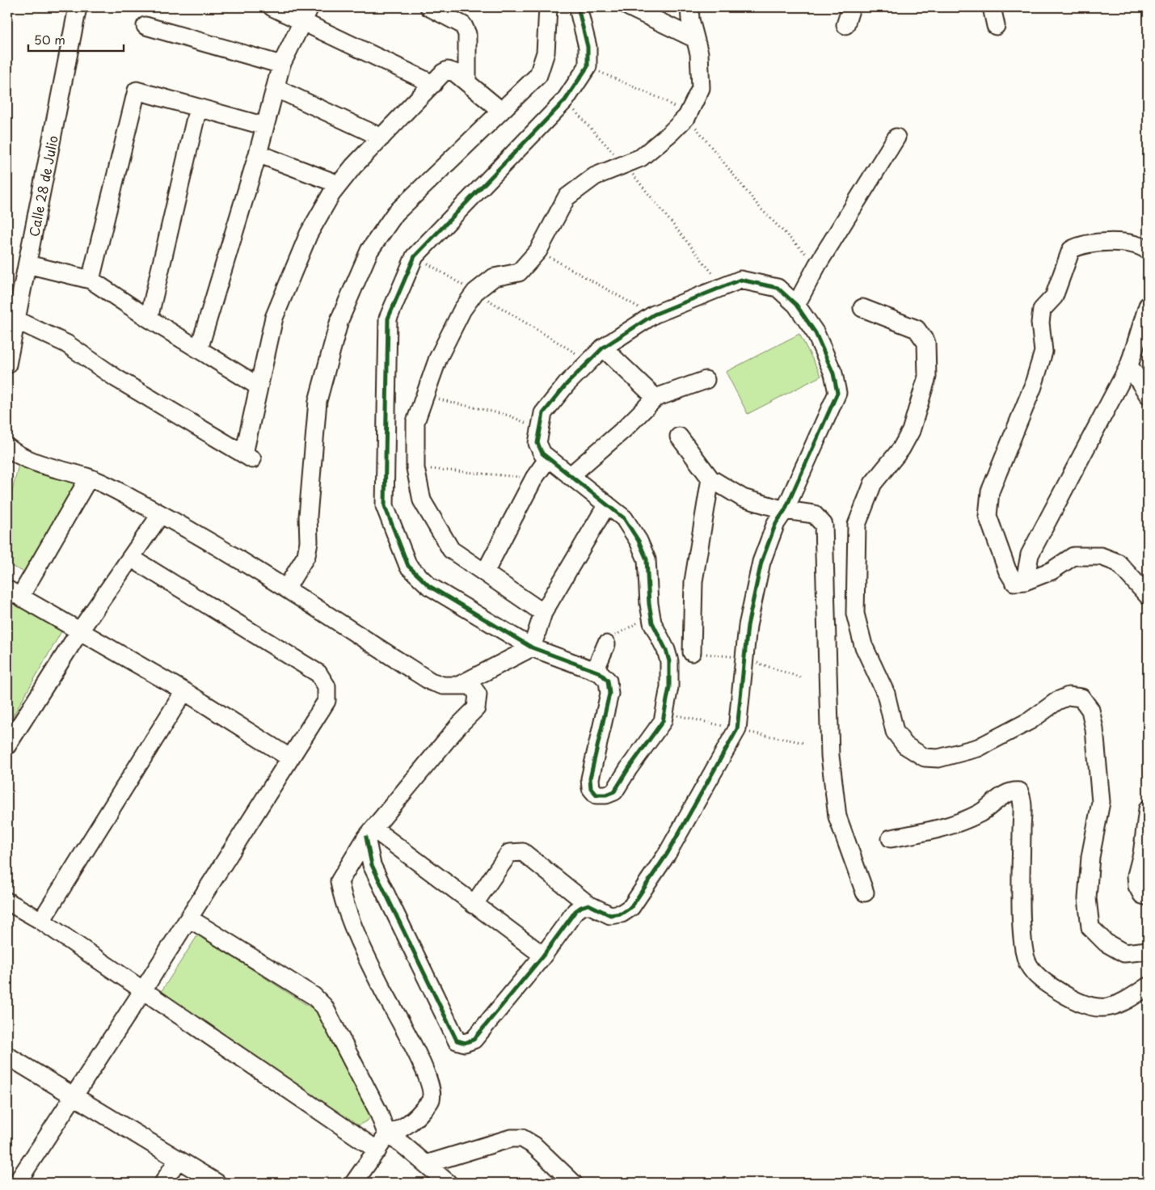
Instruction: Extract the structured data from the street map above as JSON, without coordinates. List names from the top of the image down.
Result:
{
  "streets": {
    "street": ["Calle 28 de Julio"]
  },
  "scale_bar": "50 m"
}
